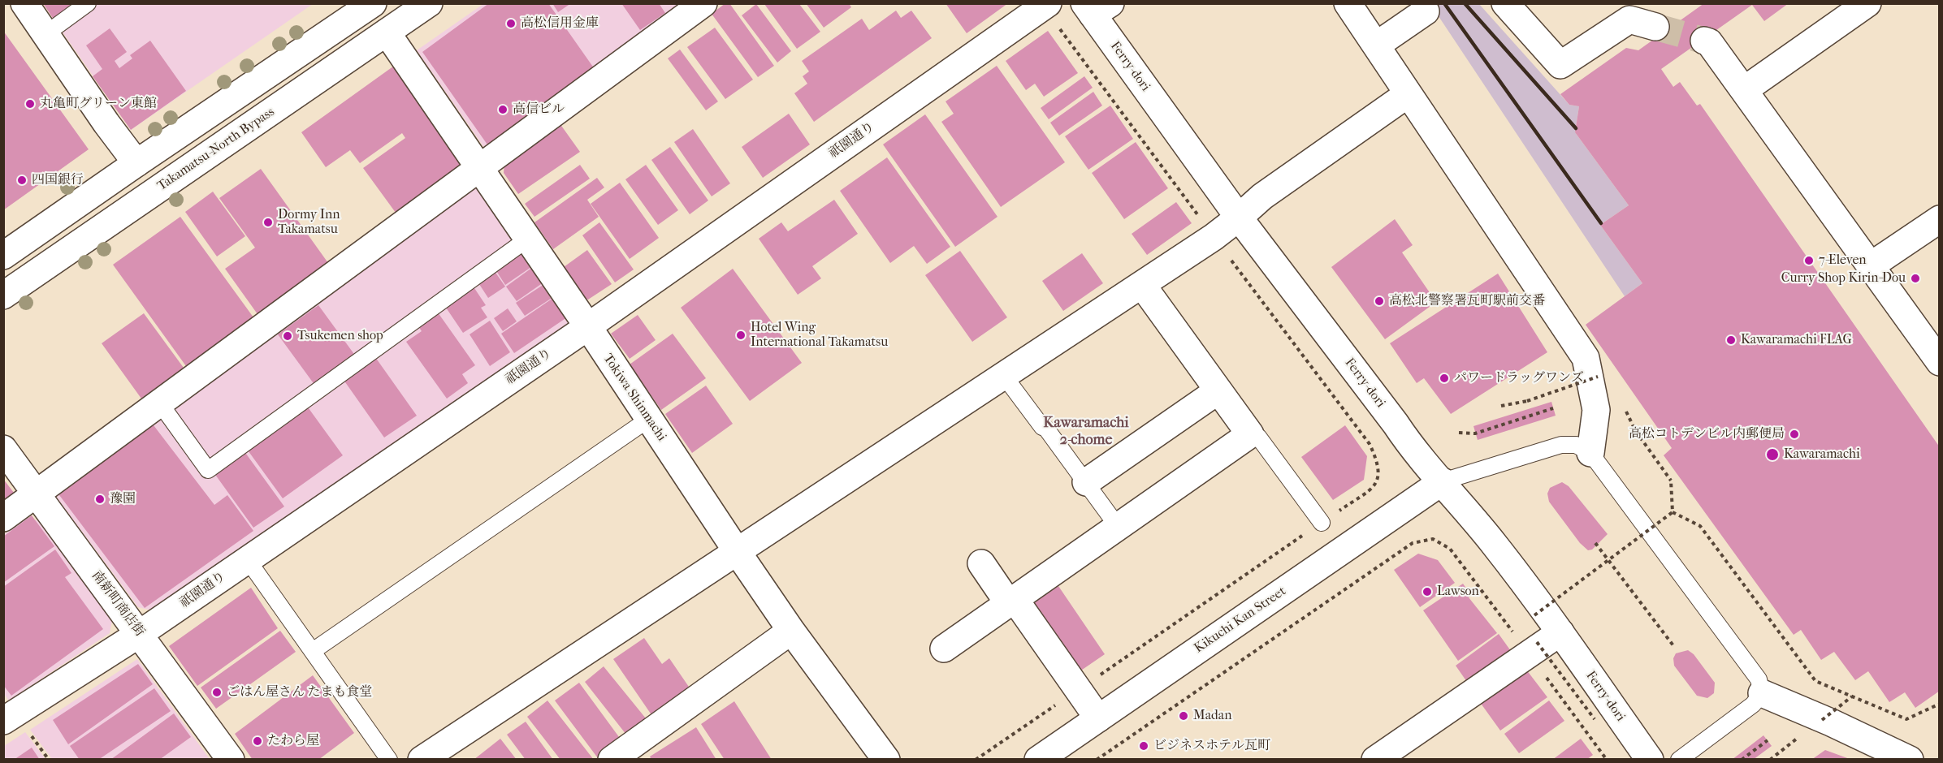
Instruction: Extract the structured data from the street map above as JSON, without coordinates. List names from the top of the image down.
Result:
{
  "streets": {
    "main road": [
      "Ferry-dori",
      "祇園通り",
      "Takamatsu-North Bypass",
      "Tokiwa Shinmachi",
      "南新町商店街",
      "Kikuchi Kan Street"
    ]
  },
  "crossings": [
    ["Ferry-dori", "Kikuchi Kan Street"],
    ["祇園通り", "Tokiwa Shinmachi"],
    ["祇園通り", "南新町商店街"],
    ["Takamatsu-North Bypass", "Tokiwa Shinmachi"]
  ],
  "districts": ["Kawaramachi 2-chome"],
  "places": [
    "高松信用金庫",
    "丸亀町グリーン東館",
    "高信ビル",
    "四国銀行",
    "Dormy Inn Takamatsu",
    "7-Eleven",
    "Curry Shop Kirin-Dou",
    "高松北警察署瓦町駅前交番",
    "Hotel Wing International Takamatsu",
    "Tsukemen shop",
    "Kawaramachi FLAG",
    "パワードラッグワンズ",
    "高松コトデンビル内郵便局",
    "Kawaramachi",
    "豫園",
    "Lawson",
    "ごはん屋さん たまも食堂",
    "Madan",
    "たわら屋",
    "ビジネスホテル瓦町"
  ]
}
